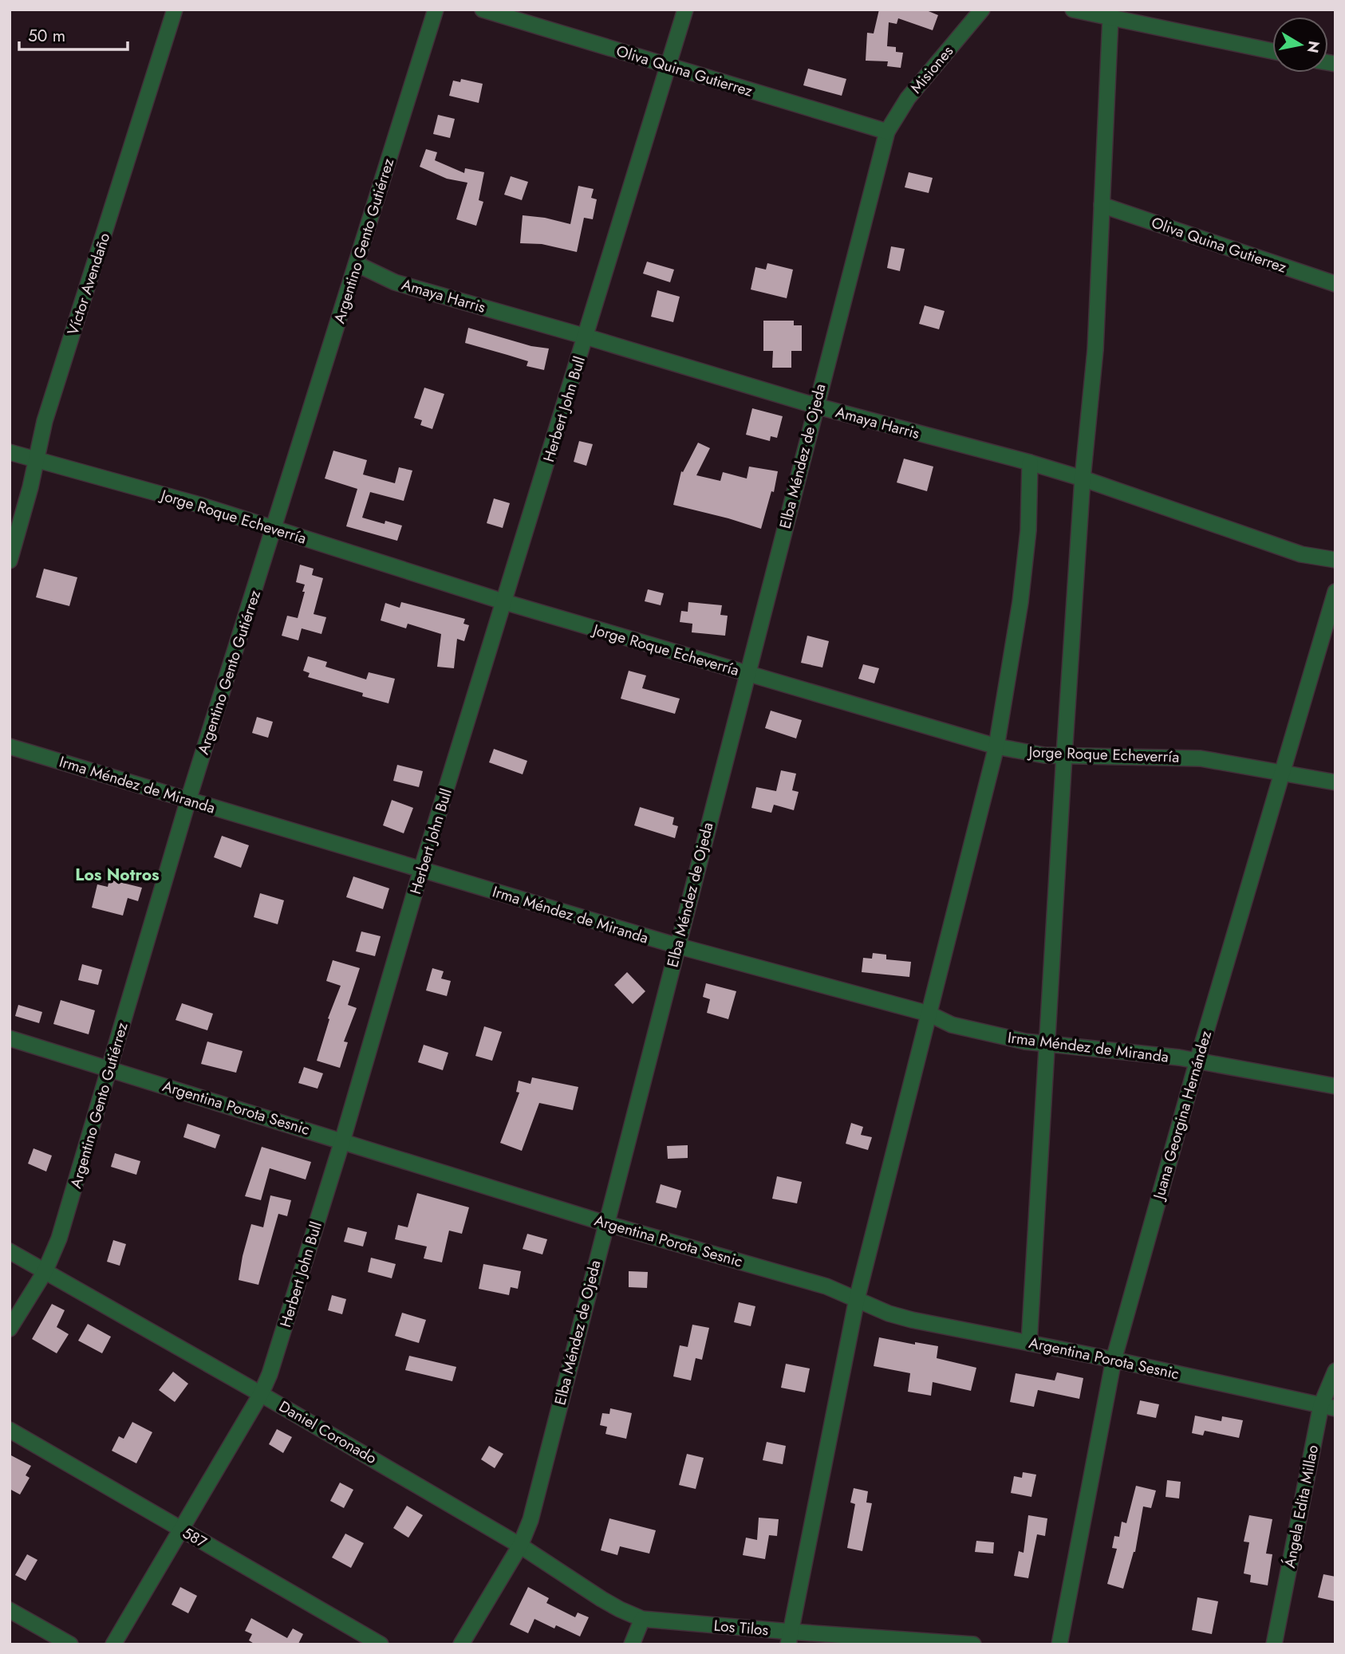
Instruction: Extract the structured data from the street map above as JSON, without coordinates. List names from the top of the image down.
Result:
{
  "streets": {
    "street": [
      "Misiones",
      "Oliva Quina Gutierrez",
      "Argentino Gento Gutiérrez",
      "Víctor Avendaño",
      "Amaya Harris",
      "Herbert John Bull",
      "Elba Méndez de Ojeda",
      "Jorge Roque Echeverría",
      "Irma Méndez de Miranda",
      "Argentina Porota Sesnic",
      "Juana Georgina Hernández",
      "Daniel Coronado",
      "Ángela Edita Millao",
      "587",
      "Los Tilos"
    ]
  },
  "crossings": [
    ["Misiones", "Oliva Quina Gutierrez"],
    ["Misiones", "Elba Méndez de Ojeda"],
    ["Oliva Quina Gutierrez", "Herbert John Bull"],
    ["Oliva Quina Gutierrez", "Elba Méndez de Ojeda"],
    ["Argentino Gento Gutiérrez", "Amaya Harris"],
    ["Argentino Gento Gutiérrez", "Jorge Roque Echeverría"],
    ["Argentino Gento Gutiérrez", "Irma Méndez de Miranda"],
    ["Argentino Gento Gutiérrez", "Argentina Porota Sesnic"],
    ["Argentino Gento Gutiérrez", "Daniel Coronado"],
    ["Víctor Avendaño", "Jorge Roque Echeverría"],
    ["Amaya Harris", "Herbert John Bull"],
    ["Amaya Harris", "Elba Méndez de Ojeda"],
    ["Herbert John Bull", "Jorge Roque Echeverría"],
    ["Herbert John Bull", "Irma Méndez de Miranda"],
    ["Herbert John Bull", "Argentina Porota Sesnic"],
    ["Herbert John Bull", "Daniel Coronado"],
    ["Herbert John Bull", "587"],
    ["Elba Méndez de Ojeda", "Jorge Roque Echeverría"],
    ["Elba Méndez de Ojeda", "Irma Méndez de Miranda"],
    ["Elba Méndez de Ojeda", "Argentina Porota Sesnic"],
    ["Elba Méndez de Ojeda", "Daniel Coronado"],
    ["Jorge Roque Echeverría", "Juana Georgina Hernández"],
    ["Irma Méndez de Miranda", "Juana Georgina Hernández"],
    ["Argentina Porota Sesnic", "Juana Georgina Hernández"],
    ["Argentina Porota Sesnic", "Ángela Edita Millao"],
    ["Daniel Coronado", "Los Tilos"]
  ],
  "districts": ["Los Notros"],
  "scale_bar": "50 m",
  "north": "right"
}
